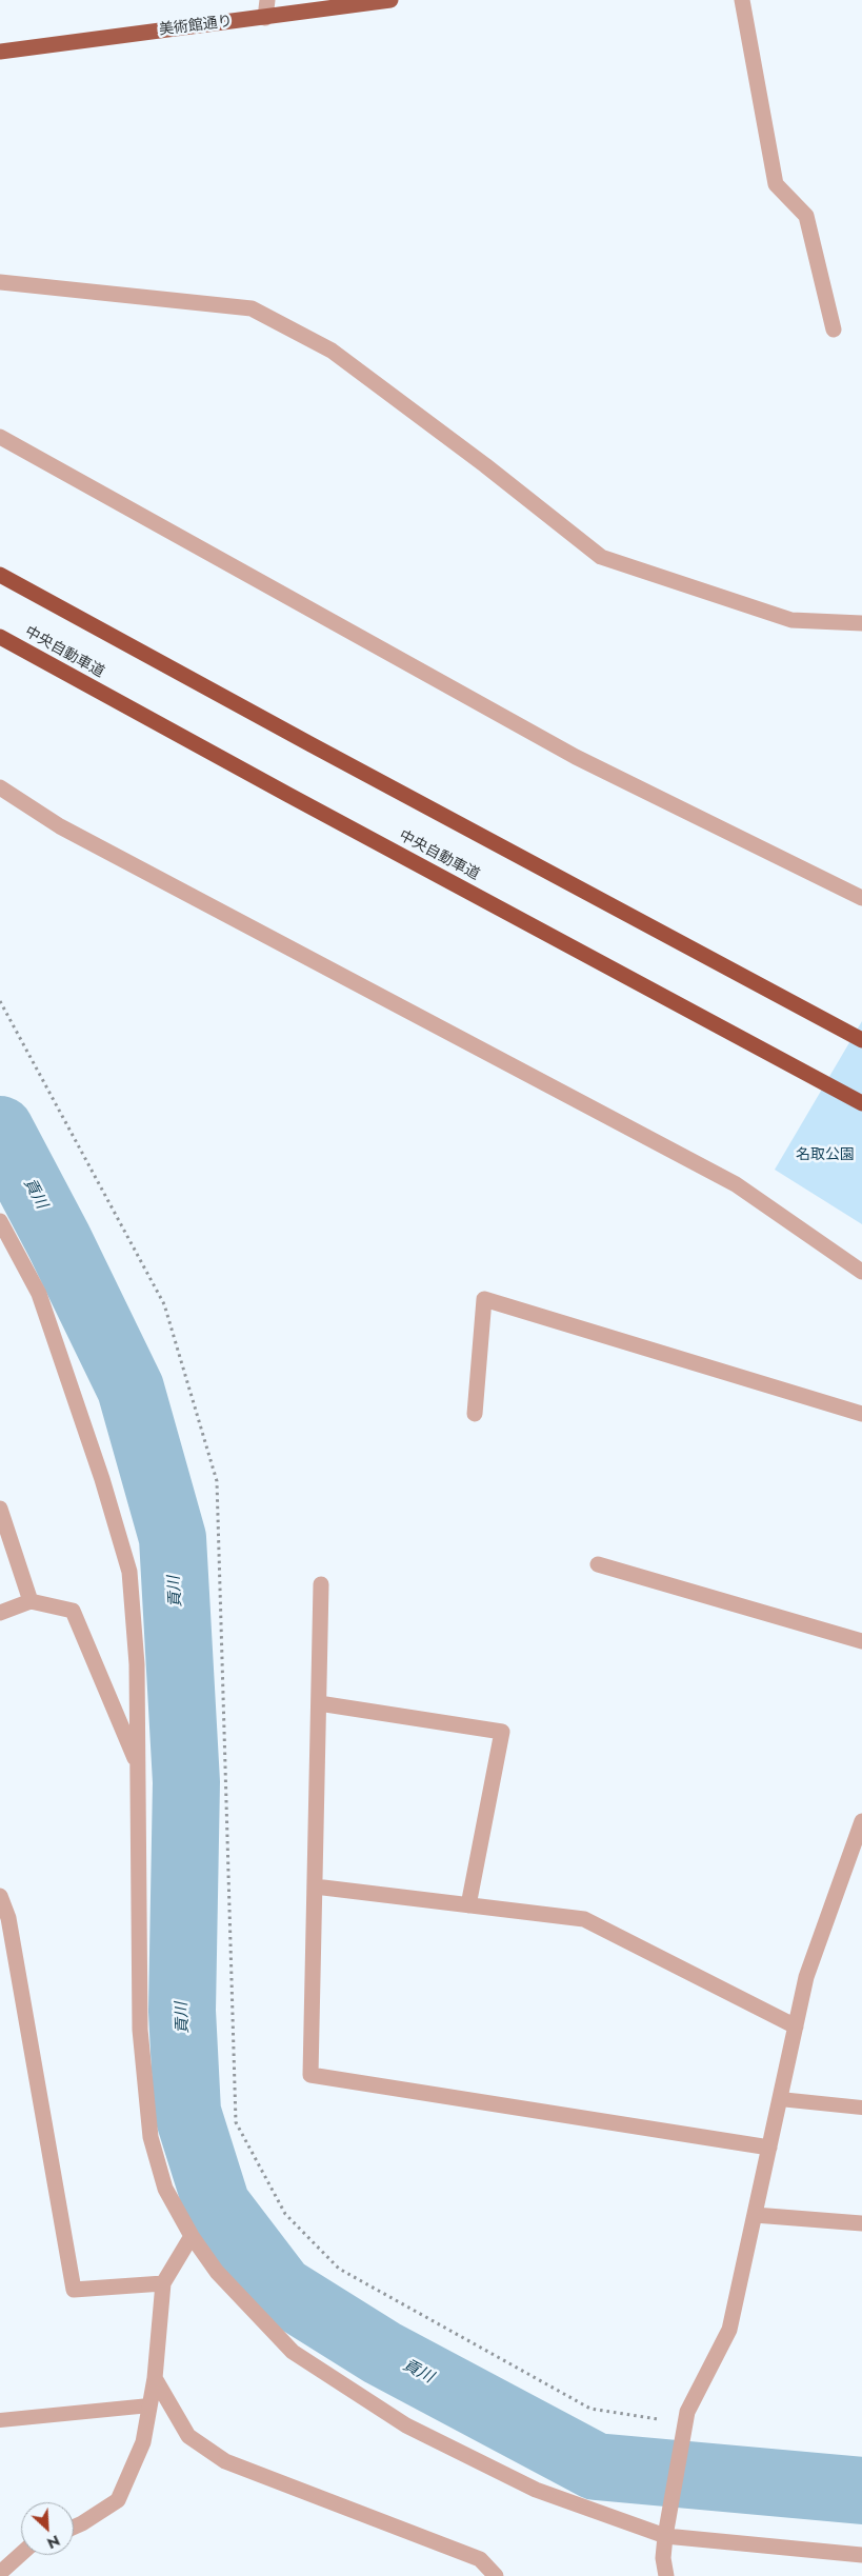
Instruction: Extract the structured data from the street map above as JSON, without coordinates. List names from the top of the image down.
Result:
{
  "streets": {
    "highway": ["美術館通り", "中央自動車道"]
  },
  "water": ["貢川"],
  "parks": ["名取公園"],
  "north": "bottom right"
}
